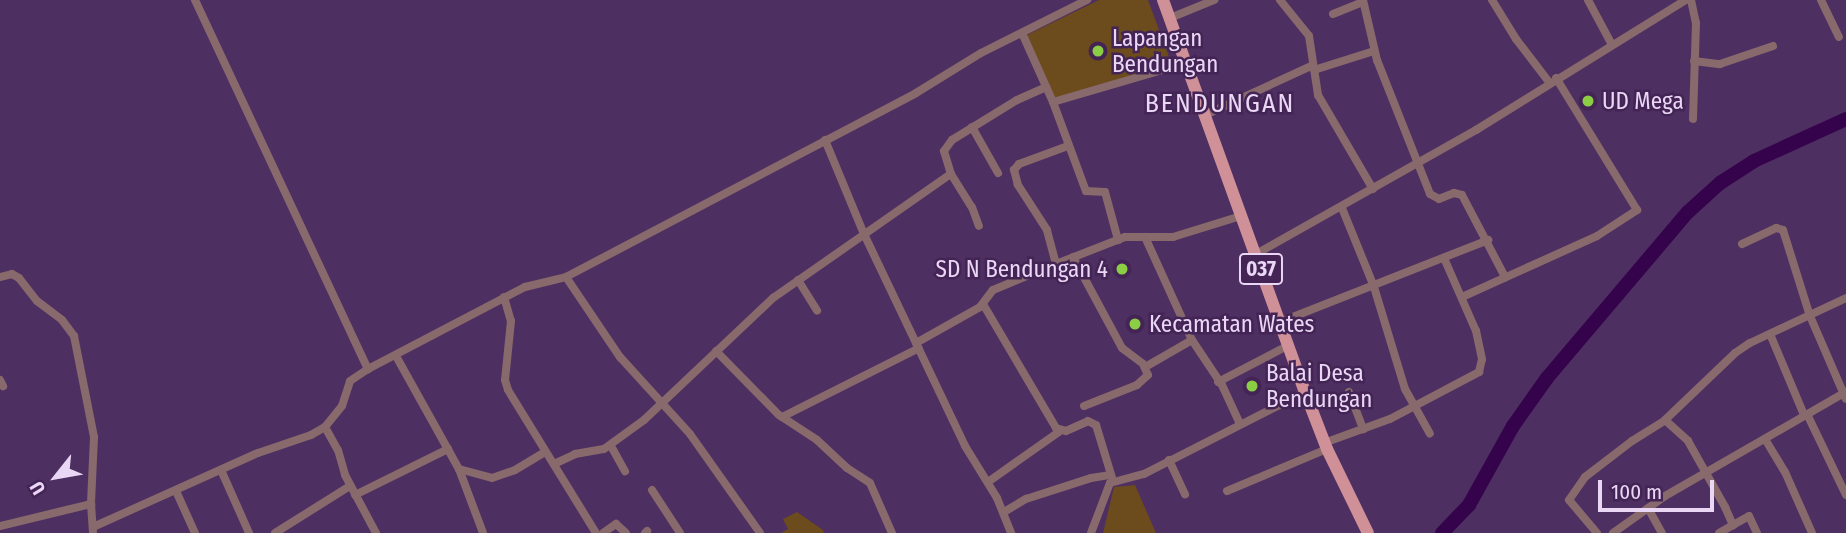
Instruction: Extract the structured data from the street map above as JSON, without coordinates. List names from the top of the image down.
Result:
{
  "streets": {
    "main road": ["037"]
  },
  "districts": ["BENDUNGAN"],
  "places": [
    "Lapangan Bendungan",
    "UD Mega",
    "SD N Bendungan 4",
    "Kecamatan Wates",
    "Balai Desa Bendungan"
  ],
  "scale_bar": "100 m",
  "north": "bottom left"
}
